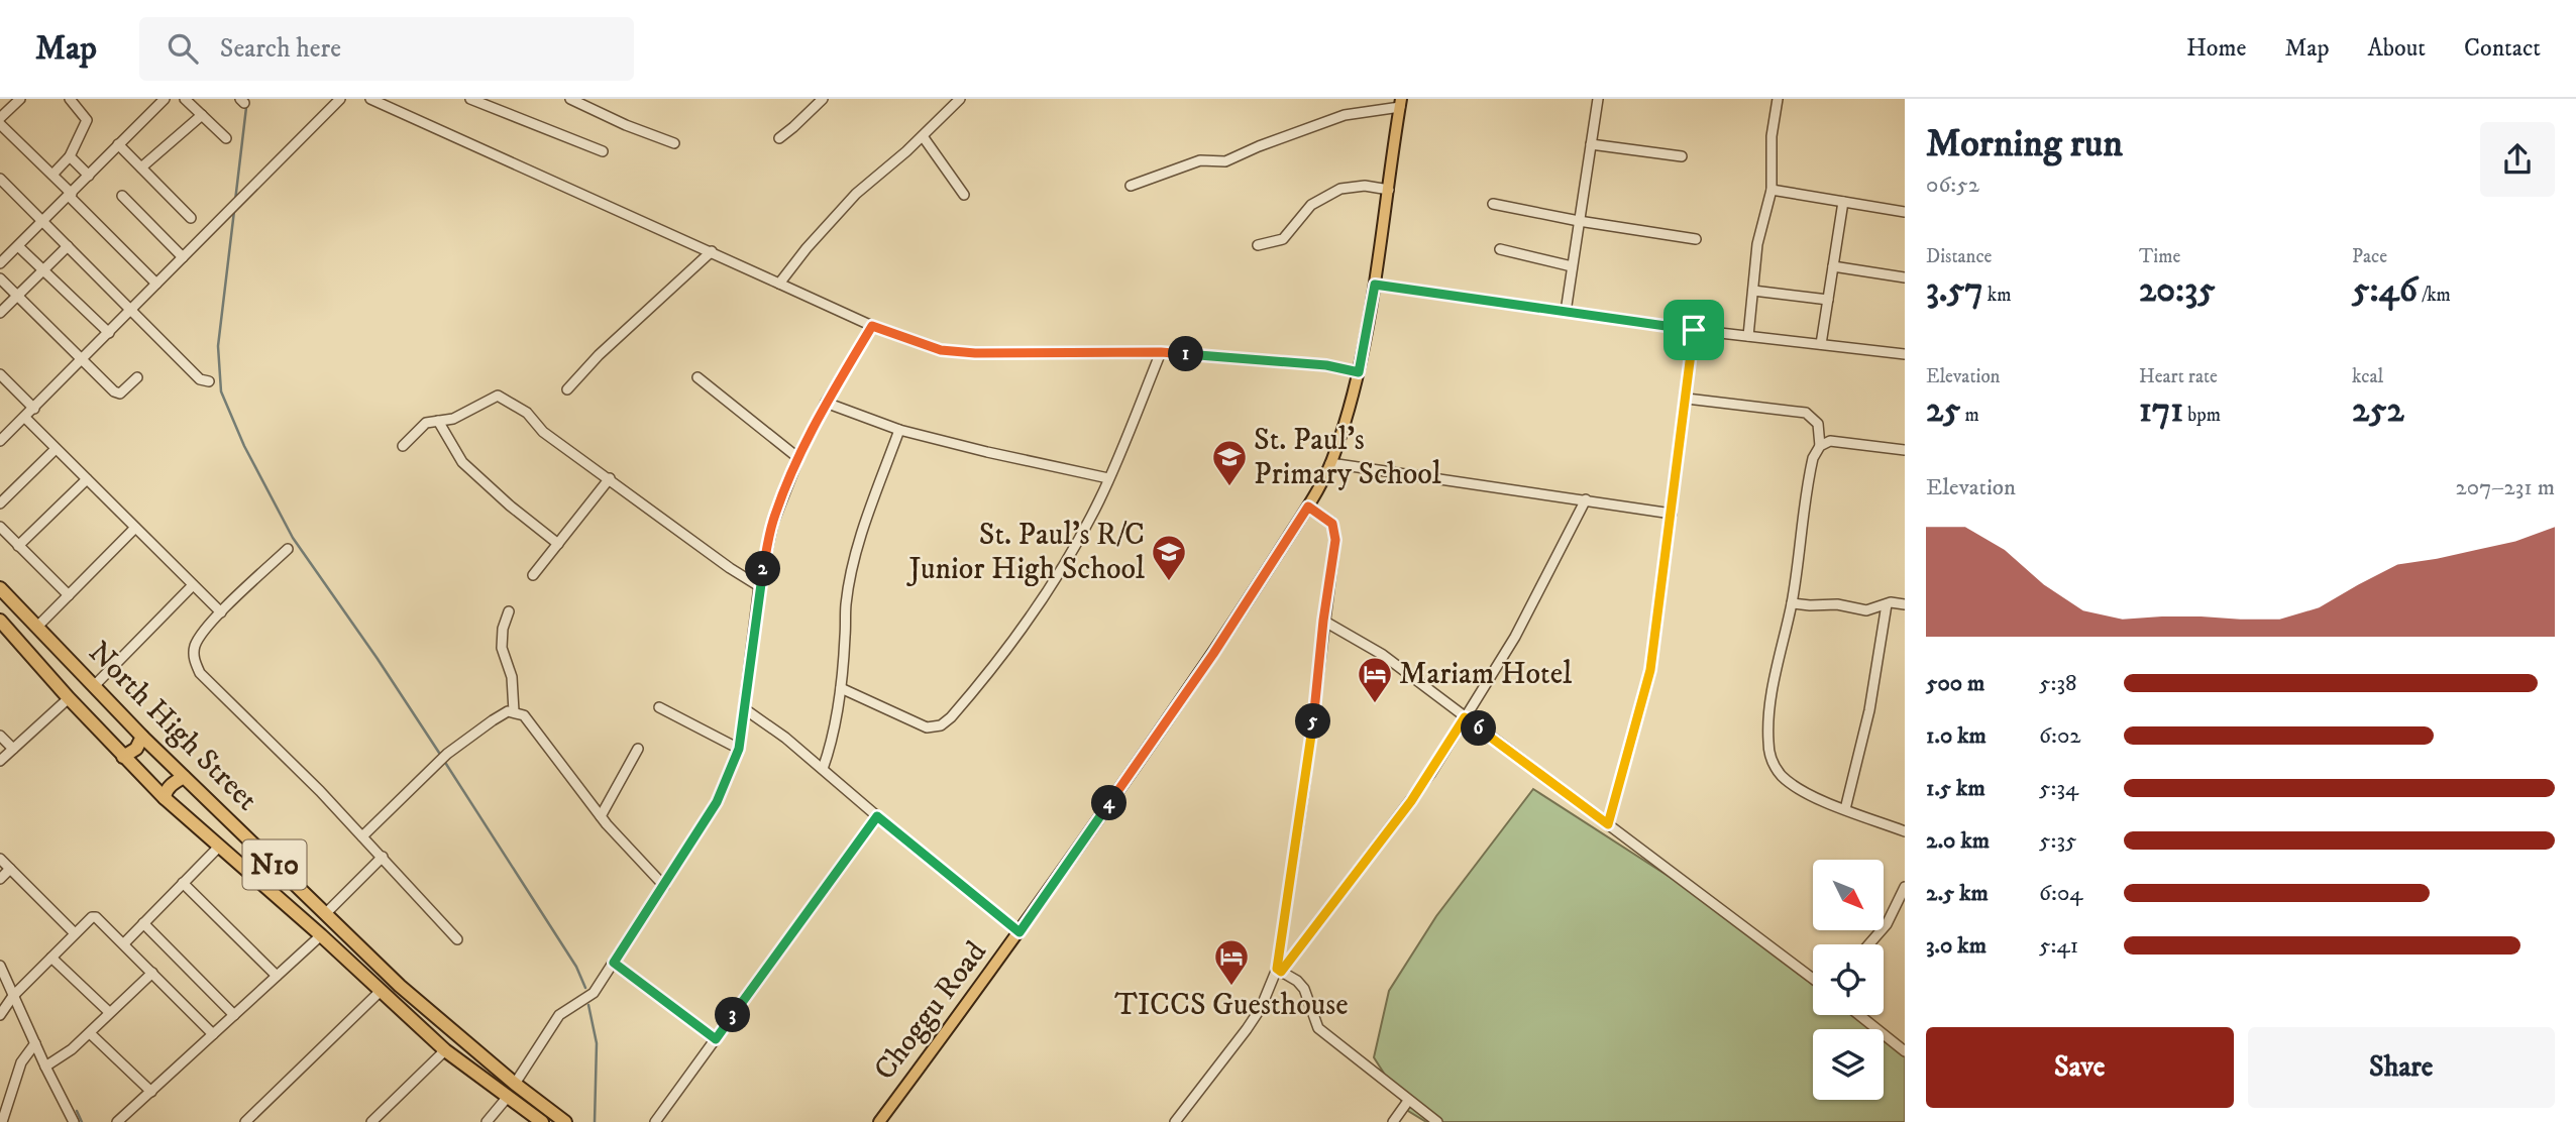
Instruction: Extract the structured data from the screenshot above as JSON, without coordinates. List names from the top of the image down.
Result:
{
  "streets": {
    "highway": ["North High Street", "N10"],
    "main road": ["Choggu Road"]
  },
  "places": {
    "school or university": ["St. Paul's Primary School", "St. Paul's R/C Junior High School"],
    "hotel": ["Mariam Hotel", "TICCS Guesthouse"]
  },
  "north": "bottom right",
  "page": {
    "header": "Map",
    "search": "Search here",
    "nav": [
      "Home",
      "Map",
      "About",
      "Contact"
    ],
    "heading": ["Morning run", "06:52"],
    "stats": [
      ["Distance", "3.57 km"],
      ["Time", "20:35"],
      ["Pace", "5:46 /km"],
      ["Elevation", "25 m"],
      ["Heart rate", "171 bpm"],
      ["kcal", "252"]
    ],
    "pins": [
      "1",
      "2",
      "5",
      "6",
      "4",
      "3"
    ],
    "chart": ["Elevation", "207–231 m"],
    "list": [
      {
        "name": "500 m",
        "note": "5:38"
      },
      {
        "name": "1.0 km",
        "note": "6:02"
      },
      {
        "name": "1.5 km",
        "note": "5:34"
      },
      {
        "name": "2.0 km",
        "note": "5:35"
      },
      {
        "name": "2.5 km",
        "note": "6:04"
      },
      {
        "name": "3.0 km",
        "note": "5:41"
      }
    ],
    "buttons": ["Save", "Share"]
  }
}
